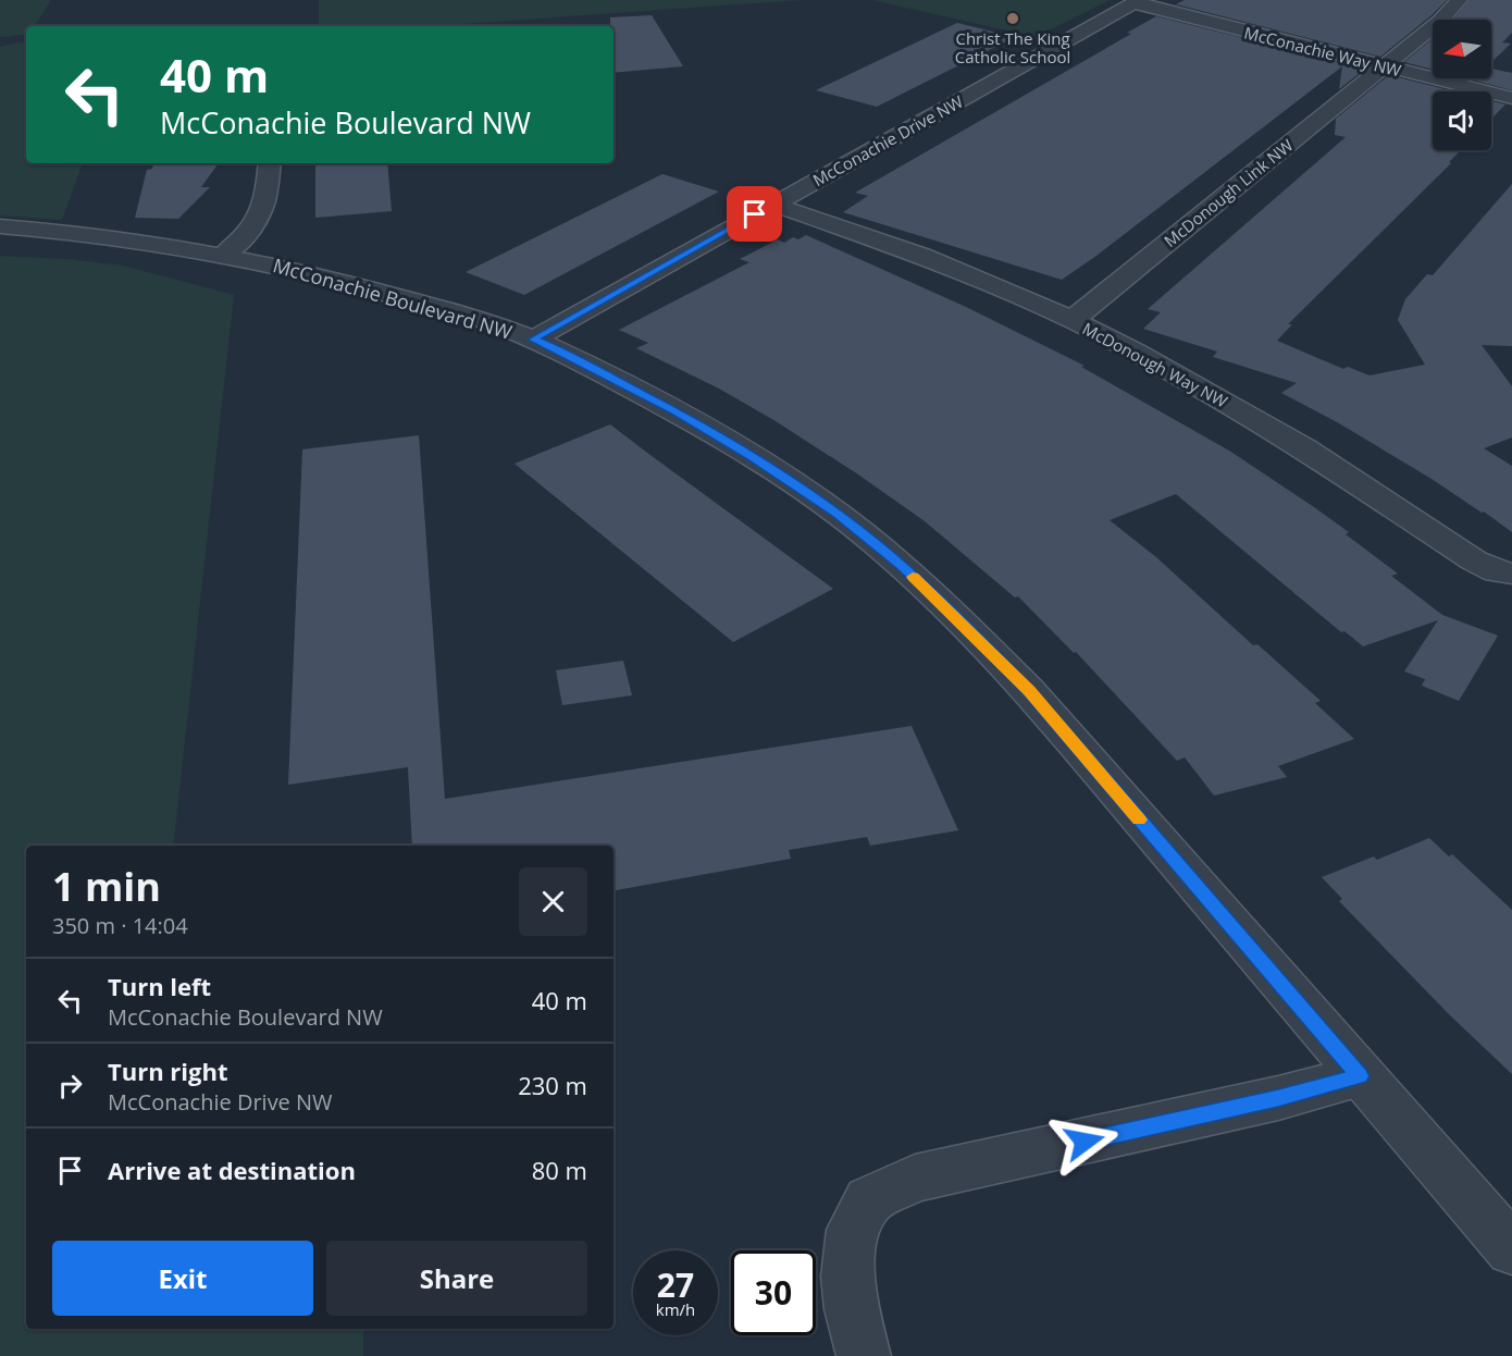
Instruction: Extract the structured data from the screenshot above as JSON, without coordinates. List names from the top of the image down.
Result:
{
  "streets": {
    "street": [
      "McConachie Way NW",
      "McConachie Drive NW",
      "McDonough Link NW",
      "McConachie Boulevard NW",
      "McDonough Way NW"
    ]
  },
  "crossings": [
    ["McConachie Way NW", "McConachie Drive NW"],
    ["McConachie Way NW", "McDonough Link NW"],
    ["McConachie Drive NW", "McConachie Boulevard NW"],
    ["McConachie Drive NW", "McDonough Way NW"],
    ["McDonough Link NW", "McDonough Way NW"]
  ],
  "places": ["Christ The King Catholic School"],
  "north": "left",
  "page": {
    "turn": ["40 m", "McConachie Boulevard NW"],
    "heading": ["1 min", "350 m · 14:04"],
    "list": [
      {
        "name": "Turn left",
        "note": "McConachie Boulevard NW",
        "value": "40 m"
      },
      {
        "name": "Turn right",
        "note": "McConachie Drive NW",
        "value": "230 m"
      },
      {
        "name": "Arrive at destination",
        "value": "80 m"
      }
    ],
    "buttons": ["Exit", "Share"],
    "speed": "27 km/h",
    "limit": "30"
  }
}
